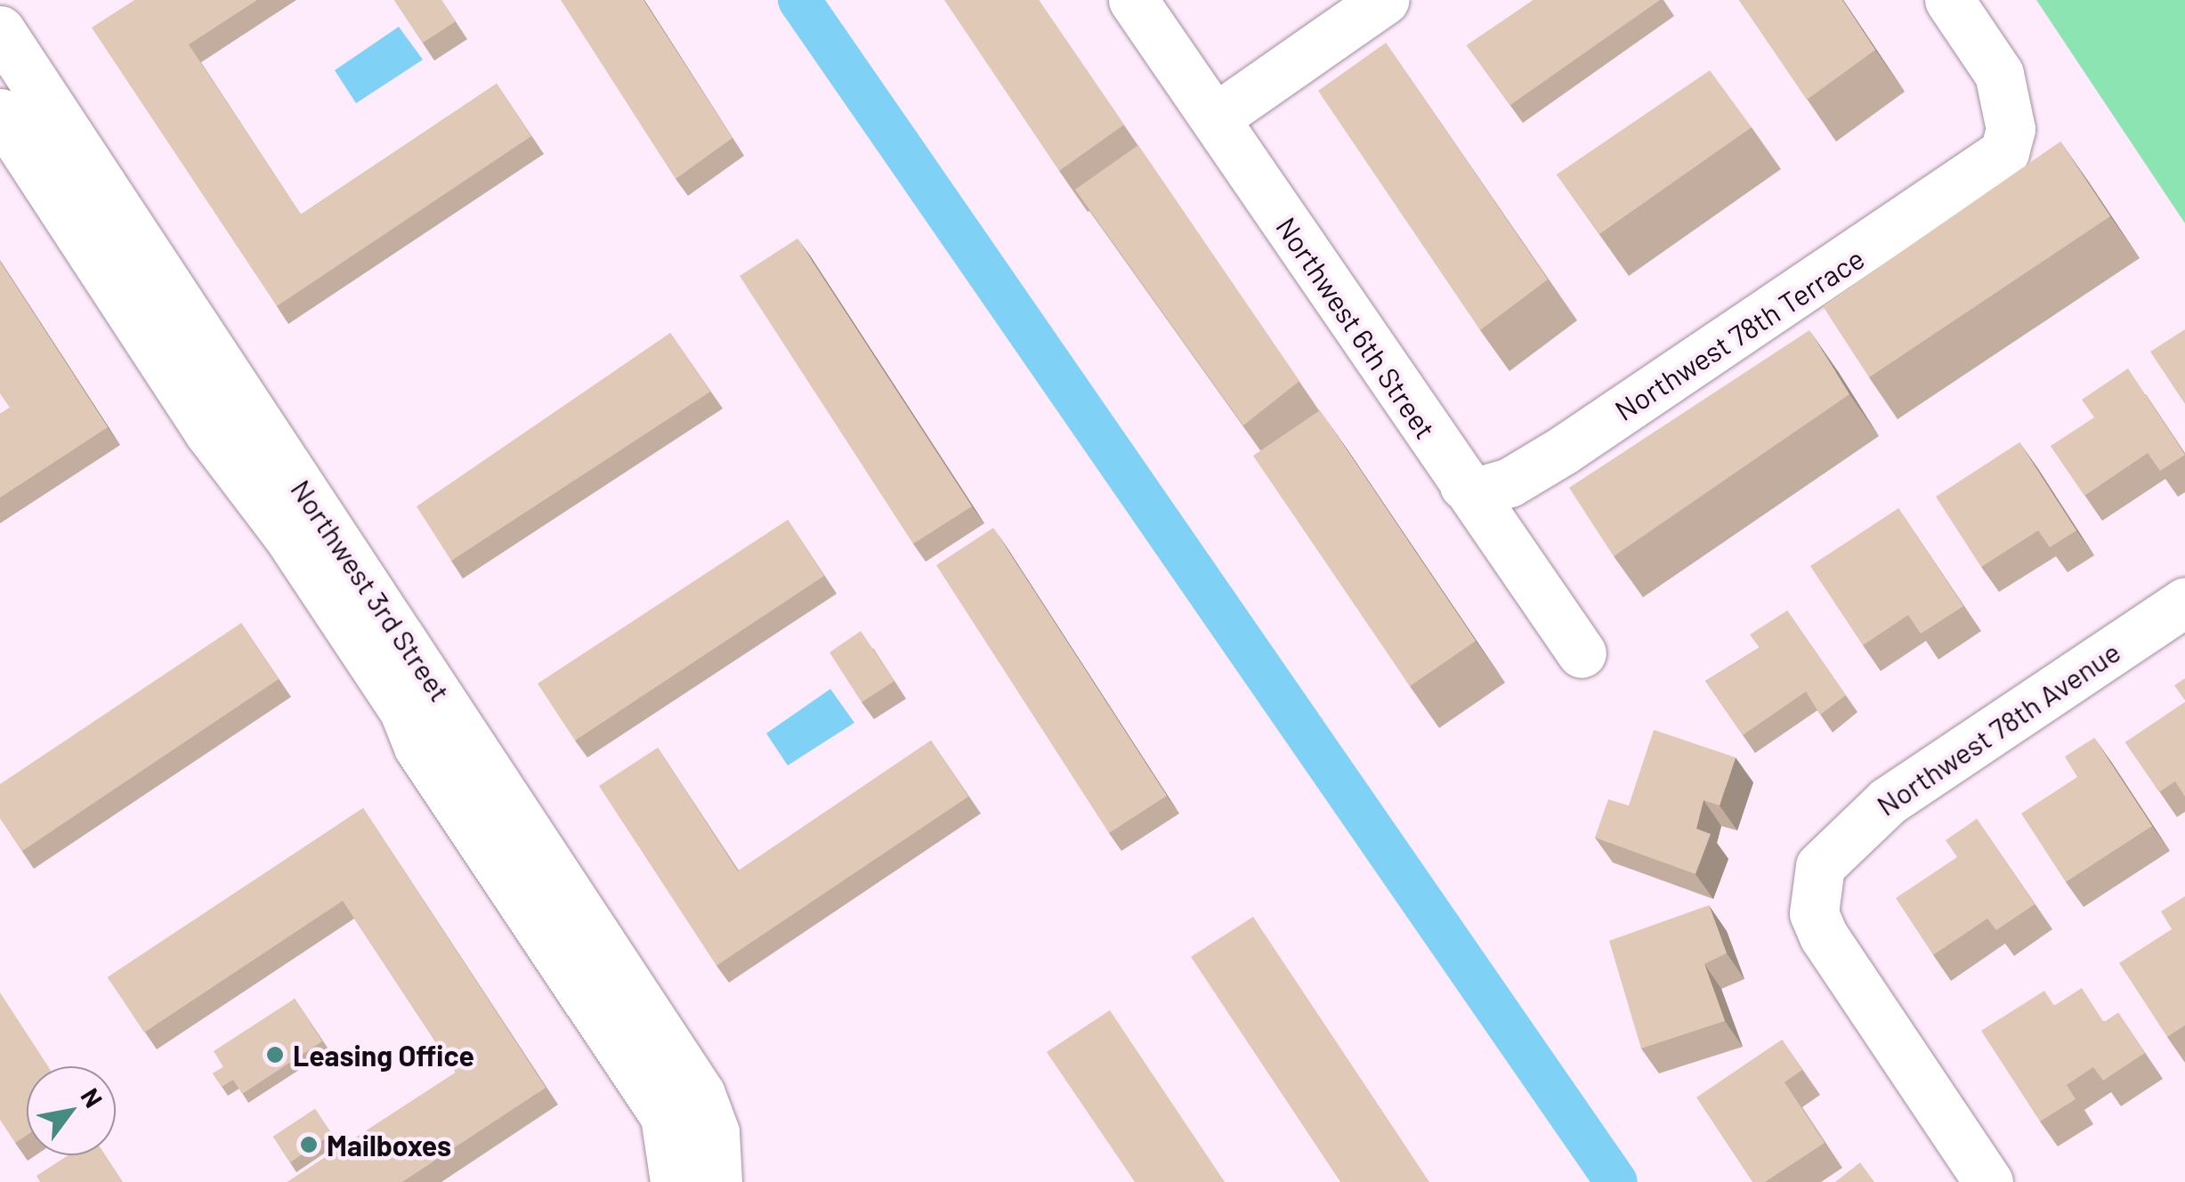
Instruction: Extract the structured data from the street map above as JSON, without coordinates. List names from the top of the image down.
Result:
{
  "streets": {
    "street": [
      "Northwest 6th Street",
      "Northwest 78th Terrace",
      "Northwest 3rd Street",
      "Northwest 78th Avenue"
    ]
  },
  "crossings": [
    ["Northwest 6th Street", "Northwest 78th Terrace"]
  ],
  "places": ["Leasing Office", "Mailboxes"],
  "north": "top right"
}
